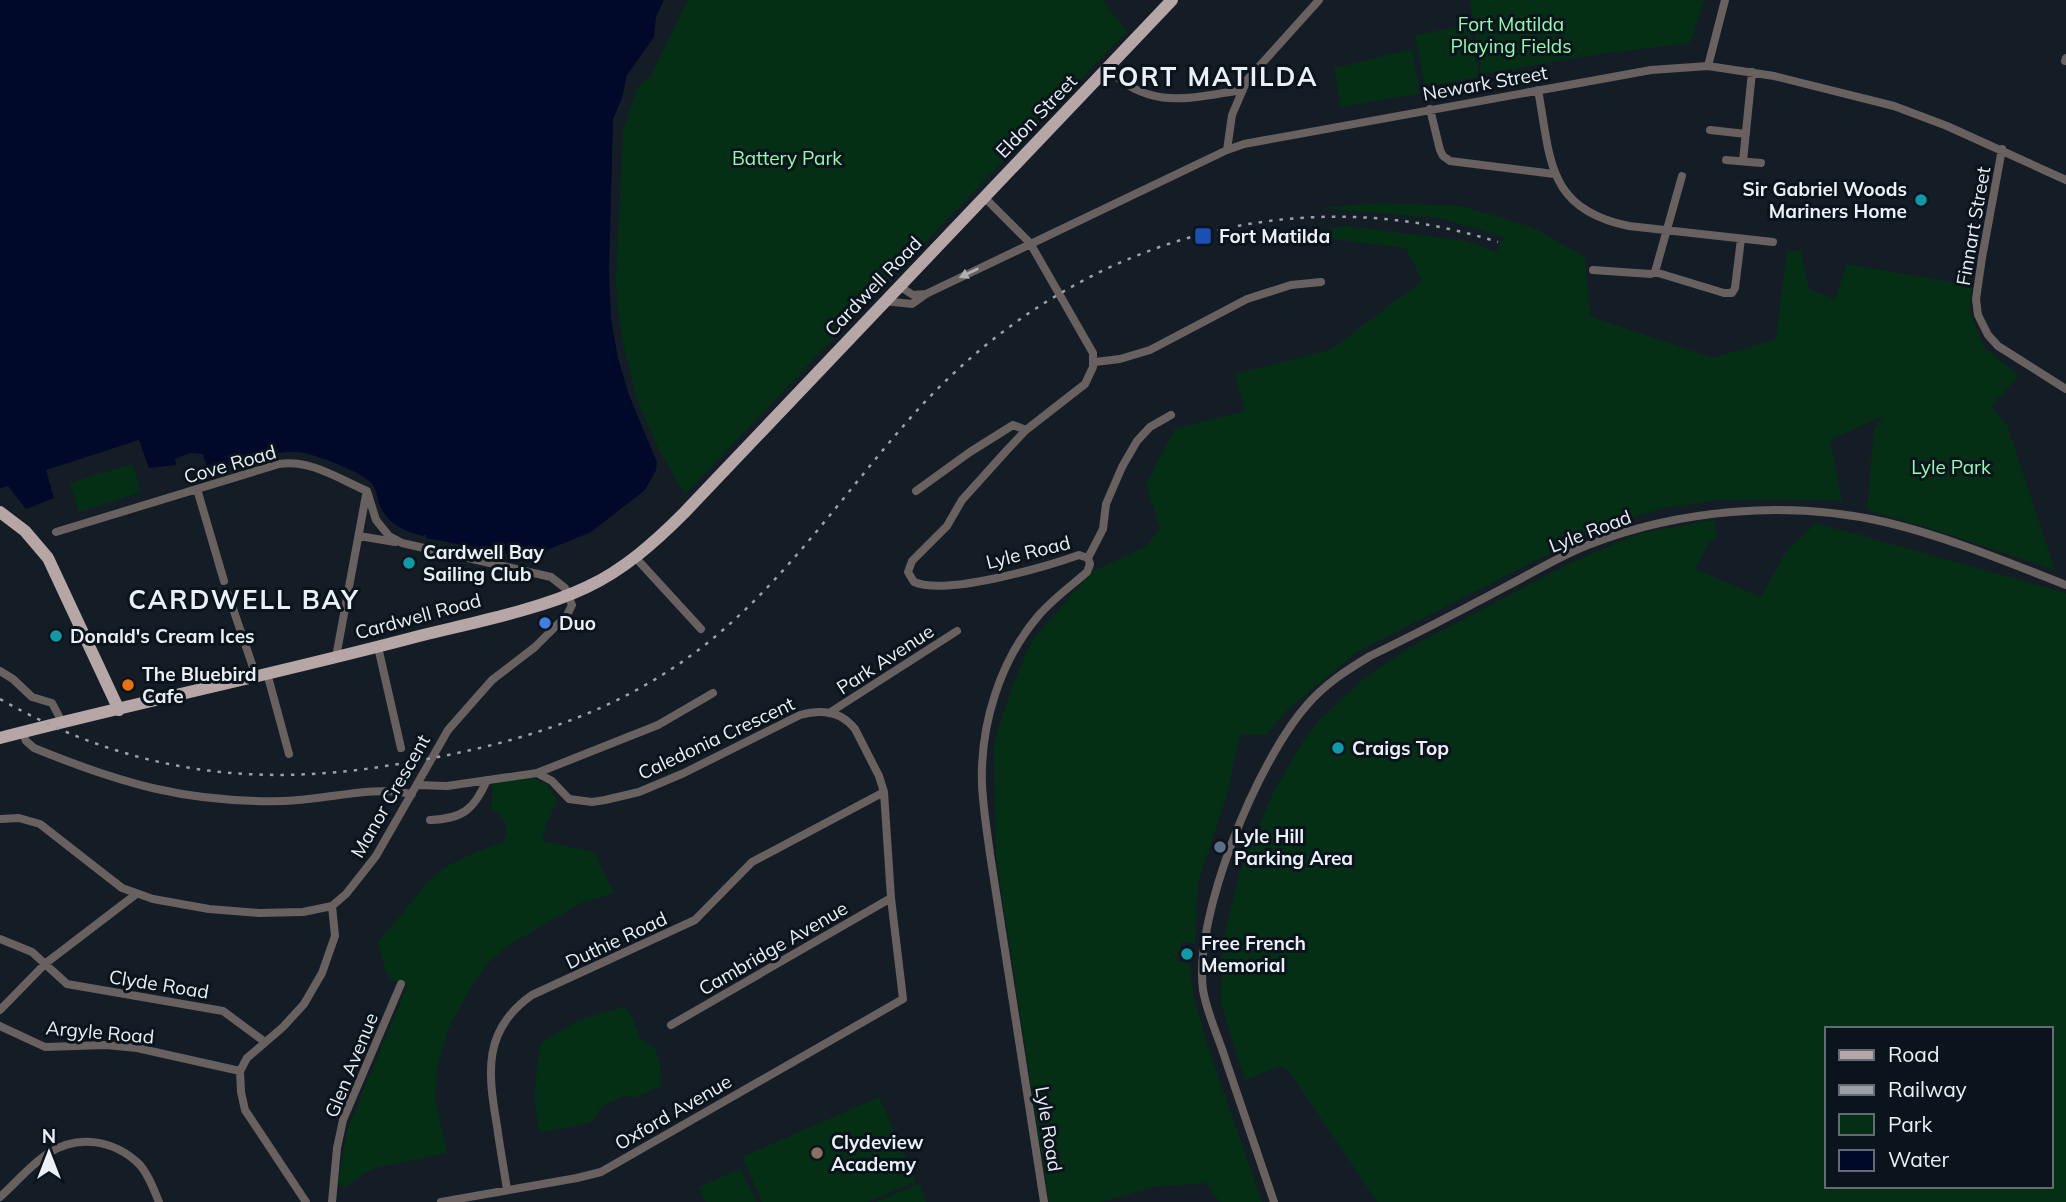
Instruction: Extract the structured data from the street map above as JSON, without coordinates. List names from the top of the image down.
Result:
{
  "streets": {
    "main road": ["Eldon Street", "Cardwell Road"],
    "street": [
      "Newark Street",
      "Finnart Street",
      "Cove Road",
      "Lyle Road",
      "Park Avenue",
      "Caledonia Crescent",
      "Manor Crescent",
      "Duthie Road",
      "Cambridge Avenue",
      "Clyde Road",
      "Argyle Road",
      "Glen Avenue",
      "Oxford Avenue"
    ]
  },
  "crossings": [
    ["Newark Street", "Finnart Street"],
    ["Newark Street", "Cardwell Road"],
    ["Eldon Street", "Cardwell Road"],
    ["Cardwell Road", "Manor Crescent"],
    ["Park Avenue", "Caledonia Crescent"],
    ["Duthie Road", "Oxford Avenue"],
    ["Cambridge Avenue", "Oxford Avenue"]
  ],
  "districts": ["FORT MATILDA", "CARDWELL BAY"],
  "parks": ["Fort Matilda Playing Fields", "Battery Park", "Lyle Park"],
  "places": {
    "other": [
      "Sir Gabriel Woods Mariners Home",
      "Cardwell Bay Sailing Club",
      "Duo",
      "Donald's Cream Ices",
      "The Bluebird Cafe",
      "Craigs Top",
      "Lyle Hill Parking Area",
      "Free French Memorial",
      "Clydeview Academy"
    ],
    "transit": ["Fort Matilda"]
  },
  "legend": [
    "Road",
    "Railway",
    "Park",
    "Water"
  ],
  "north": "top"
}
